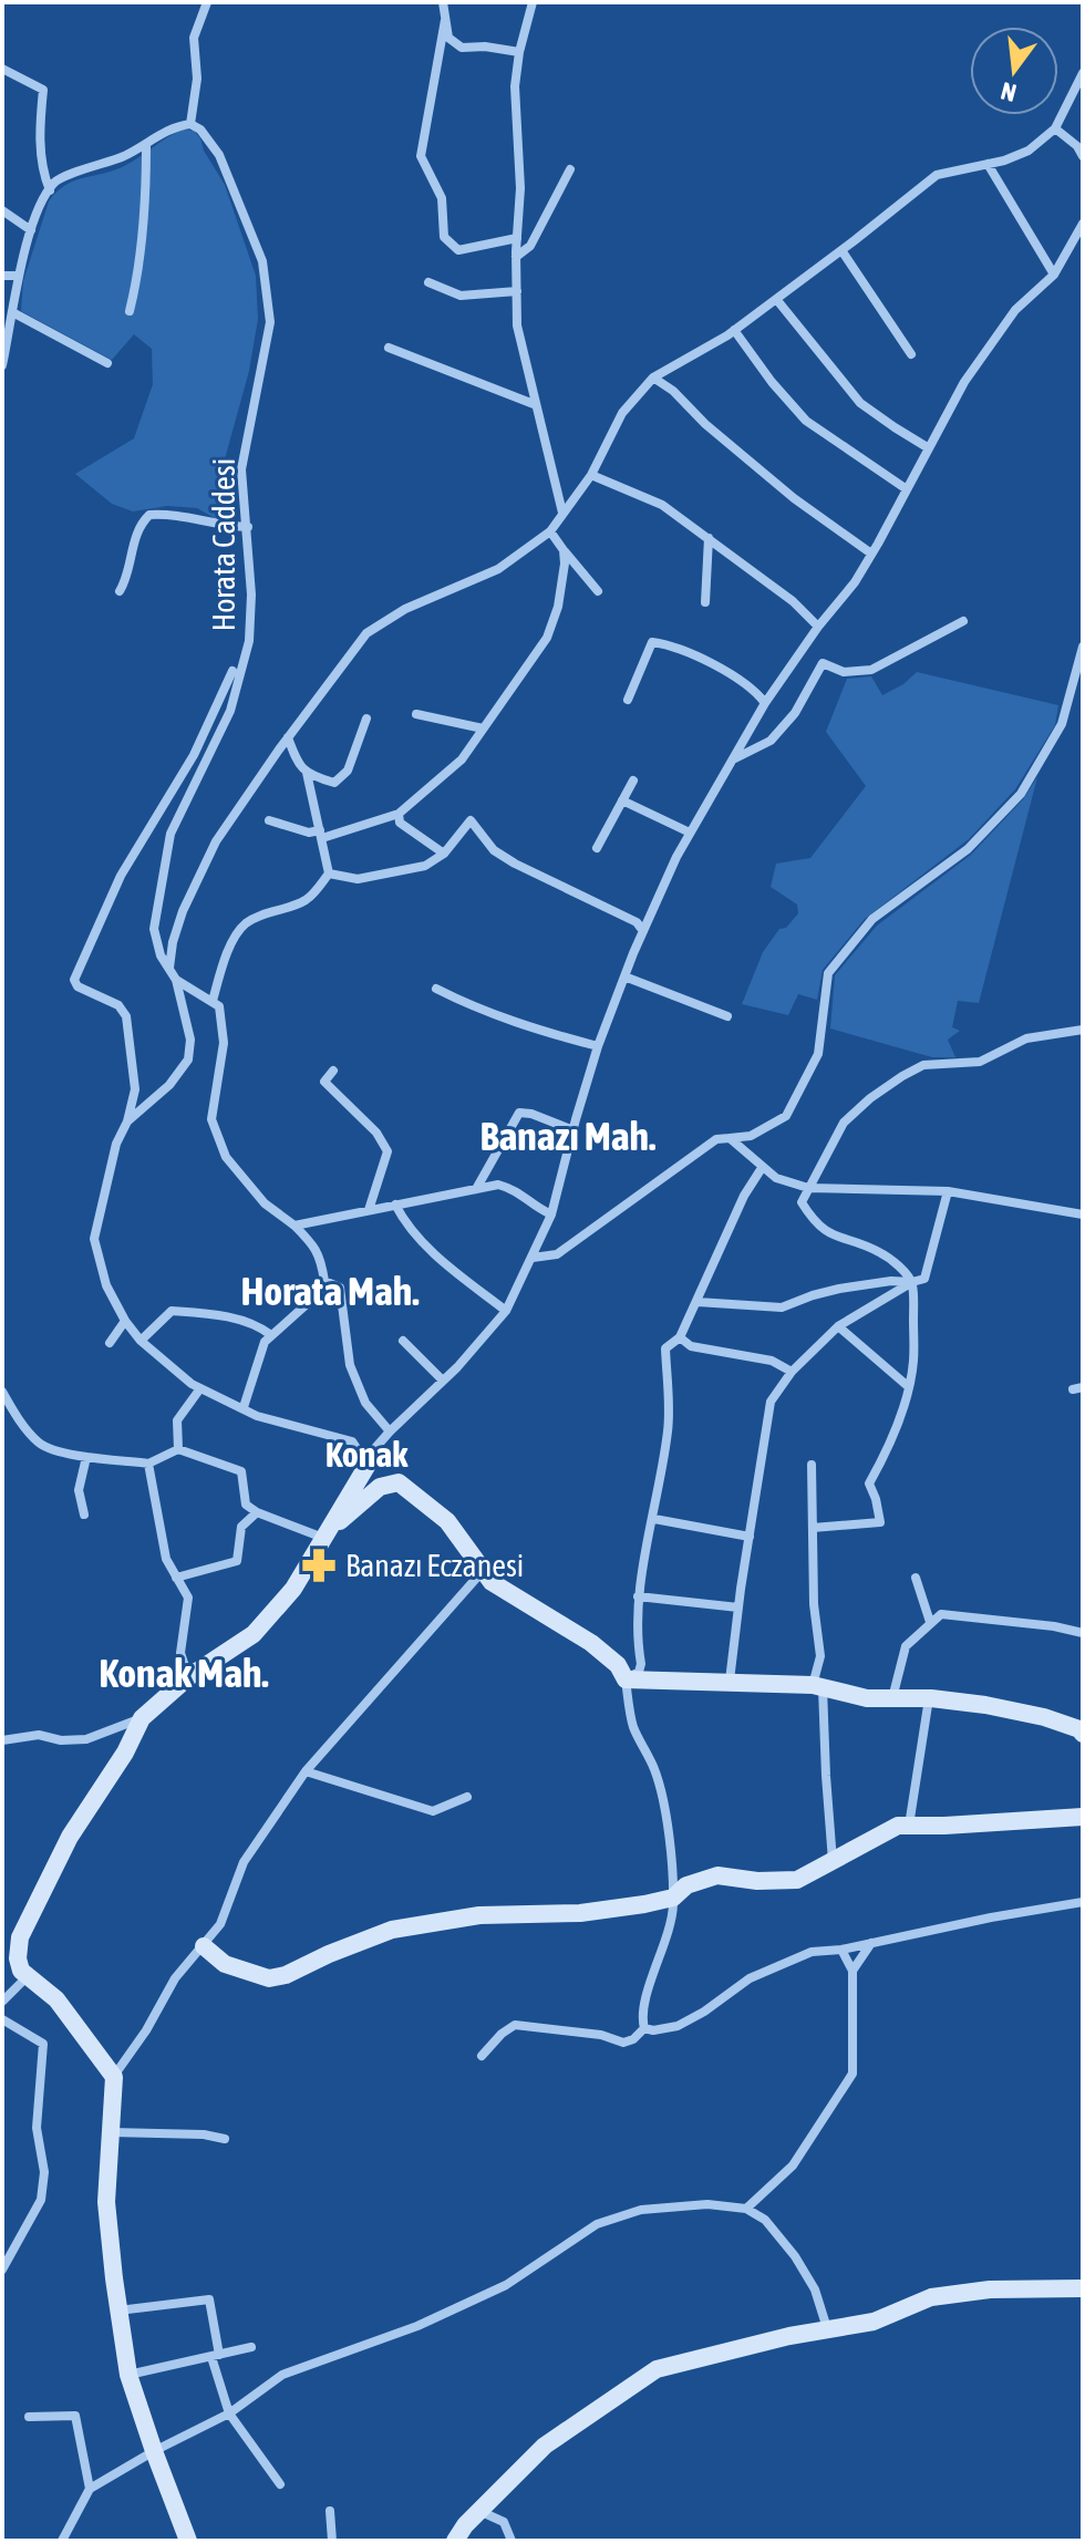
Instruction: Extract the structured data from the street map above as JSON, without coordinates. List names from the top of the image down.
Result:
{
  "streets": {
    "street": ["Horata Caddesi"]
  },
  "districts": [
    "Banazı Mah.",
    "Horata Mah.",
    "Konak",
    "Konak Mah."
  ],
  "places": {
    "pharmacy": ["Banazı Eczanesi"]
  },
  "north": "bottom"
}
